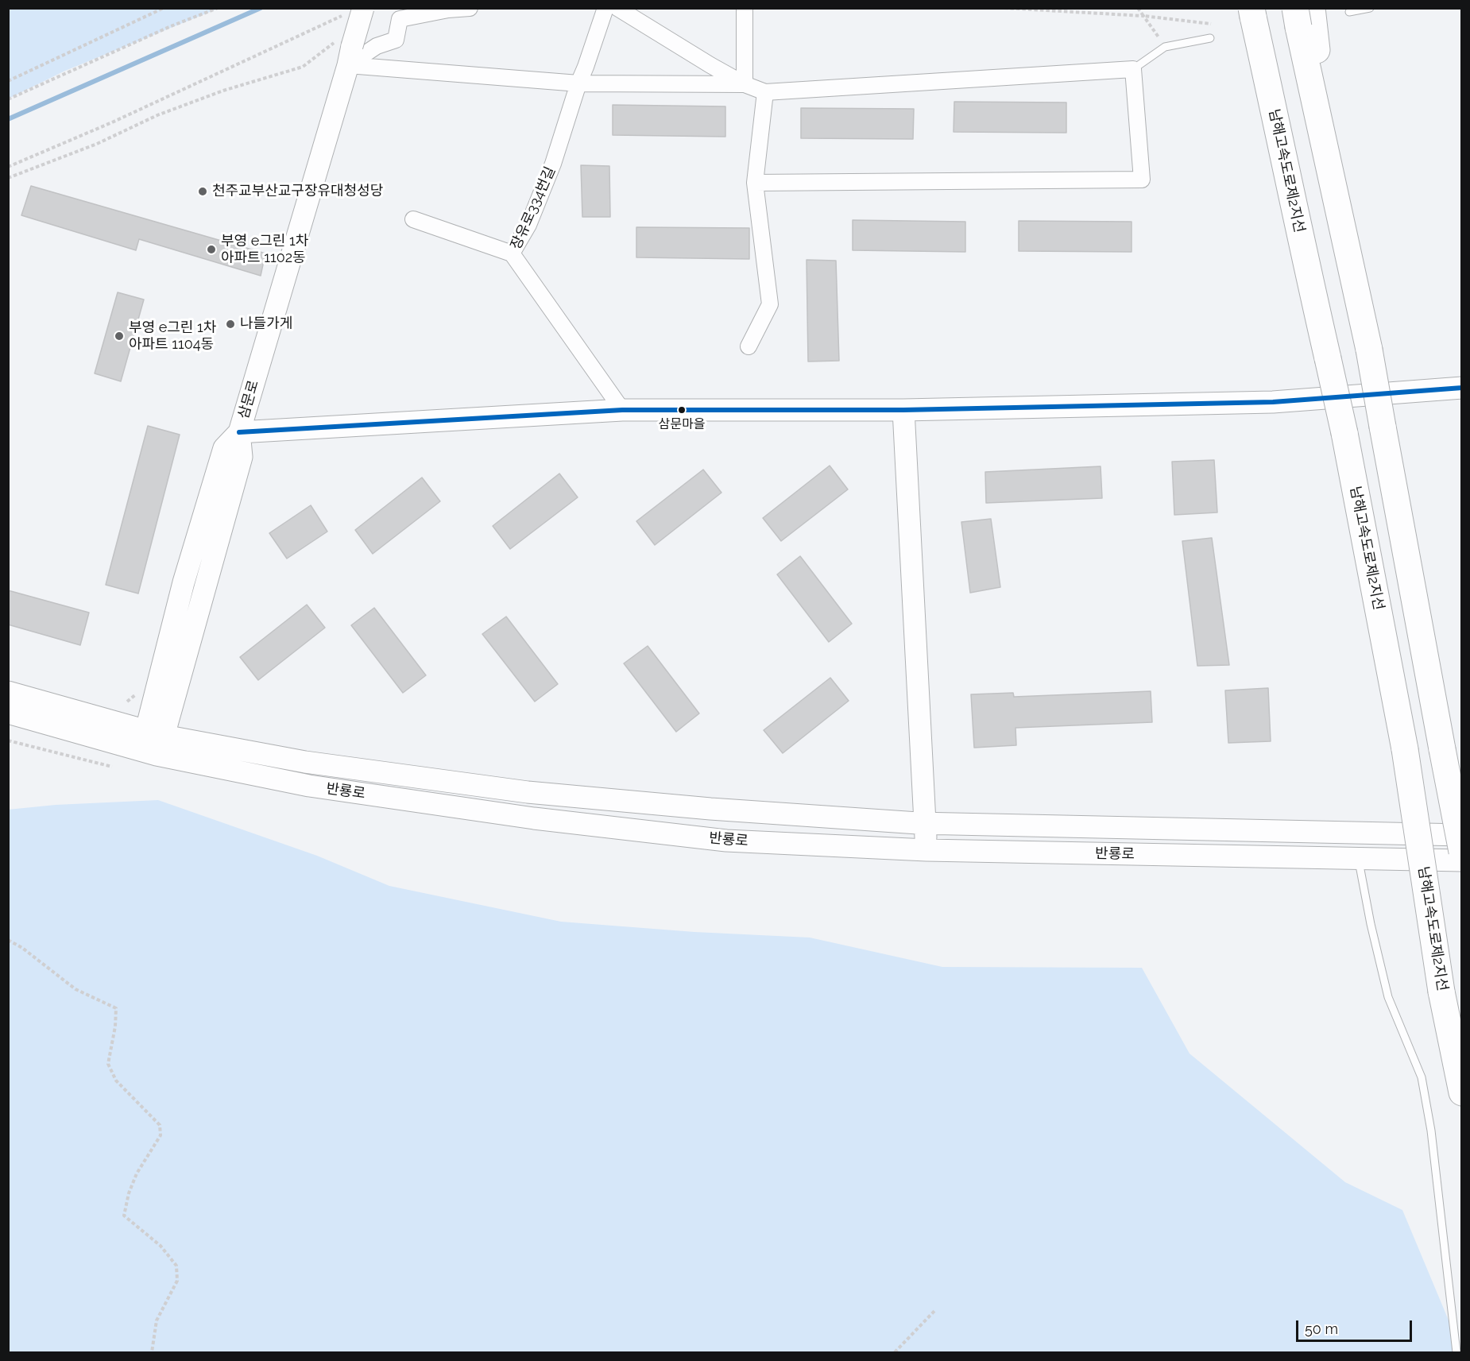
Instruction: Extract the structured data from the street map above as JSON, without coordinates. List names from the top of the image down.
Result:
{
  "streets": {
    "highway": ["남해고속도로제2지선"],
    "street": ["장유로334번길", "삼문로", "반룡로"]
  },
  "crossings": [
    ["삼문로", "반룡로"]
  ],
  "places": [
    "천주교부산교구장유대청성당",
    "부영 e그린 1차 아파트 1102동",
    "나들가게",
    "부영 e그린 1차 아파트 1104동",
    "삼문마을"
  ],
  "scale_bar": "50 m"
}
